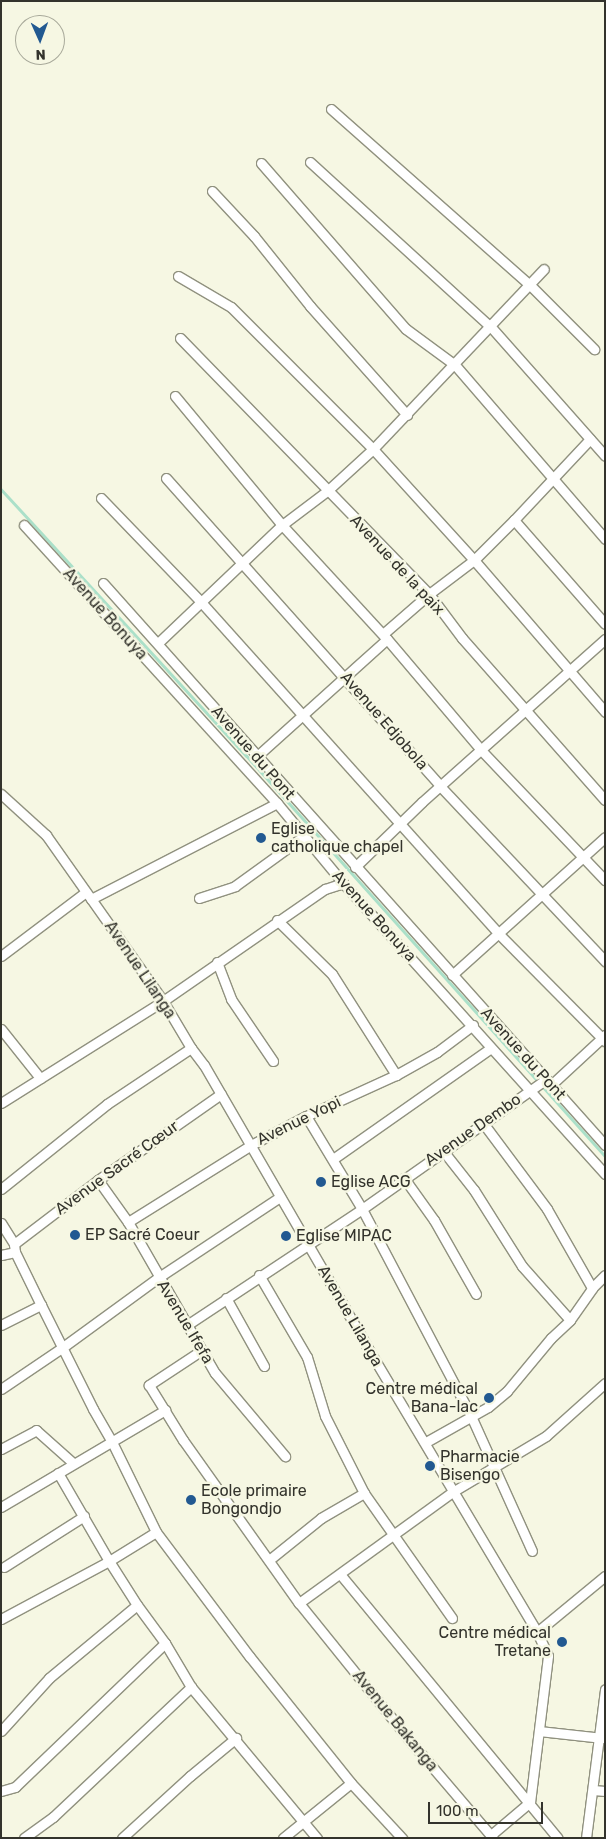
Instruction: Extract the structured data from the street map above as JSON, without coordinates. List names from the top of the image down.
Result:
{
  "streets": {
    "street": [
      "Avenue de la paix",
      "Avenue Bonuya",
      "Avenue Edjobola",
      "Avenue du Pont",
      "Avenue Lilanga",
      "Avenue Yopi",
      "Avenue Dembo",
      "Avenue Sacré Cœur",
      "Avenue Ifefa",
      "Avenue Bakanga"
    ]
  },
  "crossings": [
    ["Avenue Bonuya", "Avenue du Pont"],
    ["Avenue Bonuya", "Avenue Yopi"],
    ["Avenue Bonuya", "Avenue Dembo"],
    ["Avenue du Pont", "Avenue Dembo"],
    ["Avenue Lilanga", "Avenue Yopi"],
    ["Avenue Lilanga", "Avenue Dembo"],
    ["Avenue Lilanga", "Avenue Sacré Cœur"],
    ["Avenue Yopi", "Avenue Ifefa"],
    ["Avenue Dembo", "Avenue Ifefa"],
    ["Avenue Sacré Cœur", "Avenue Ifefa"],
    ["Avenue Ifefa", "Avenue Bakanga"]
  ],
  "places": [
    "Eglise catholique chapel",
    "Eglise ACG",
    "EP Sacré Coeur",
    "Eglise MIPAC",
    "Centre médical Bana-lac",
    "Pharmacie Bisengo",
    "Ecole primaire Bongondjo",
    "Centre médical Tretane"
  ],
  "scale_bar": "100 m",
  "north": "bottom"
}
